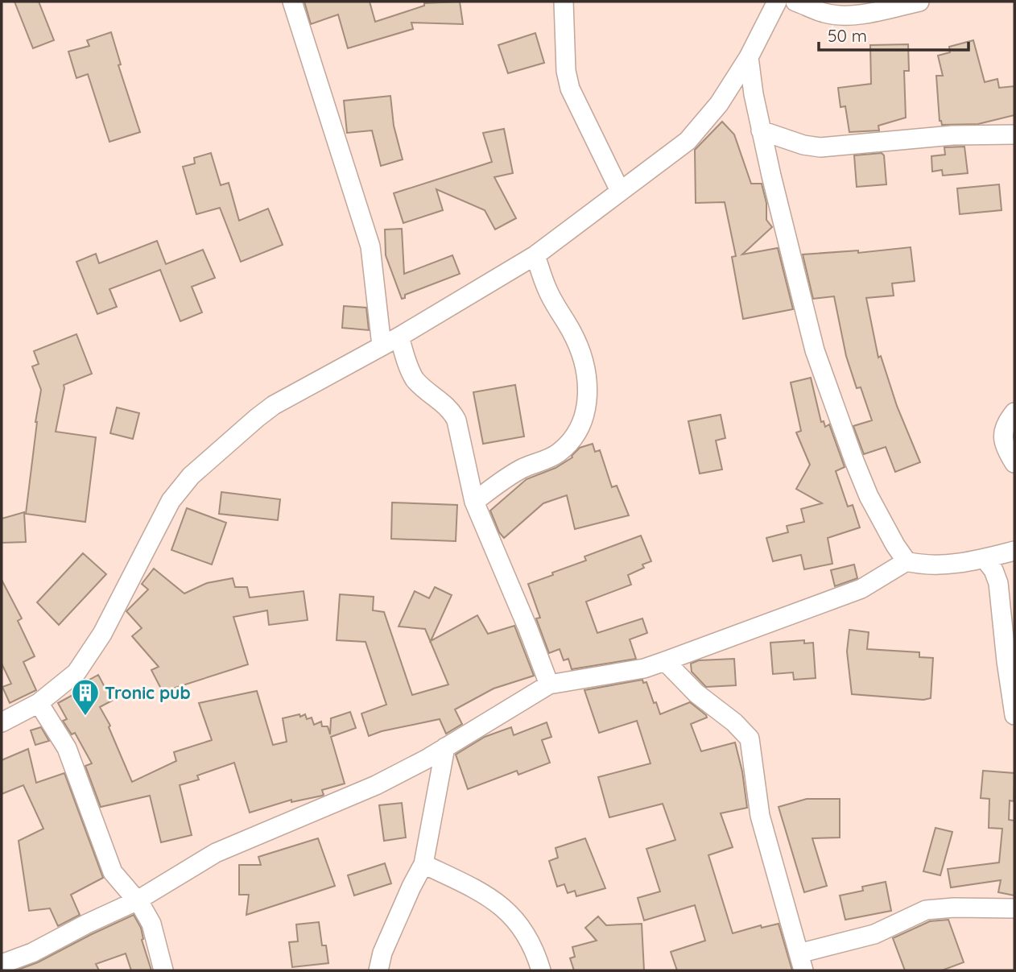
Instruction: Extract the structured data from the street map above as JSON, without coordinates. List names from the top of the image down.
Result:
{
  "places": {
    "building": ["Tronic pub"]
  },
  "scale_bar": "50 m"
}
